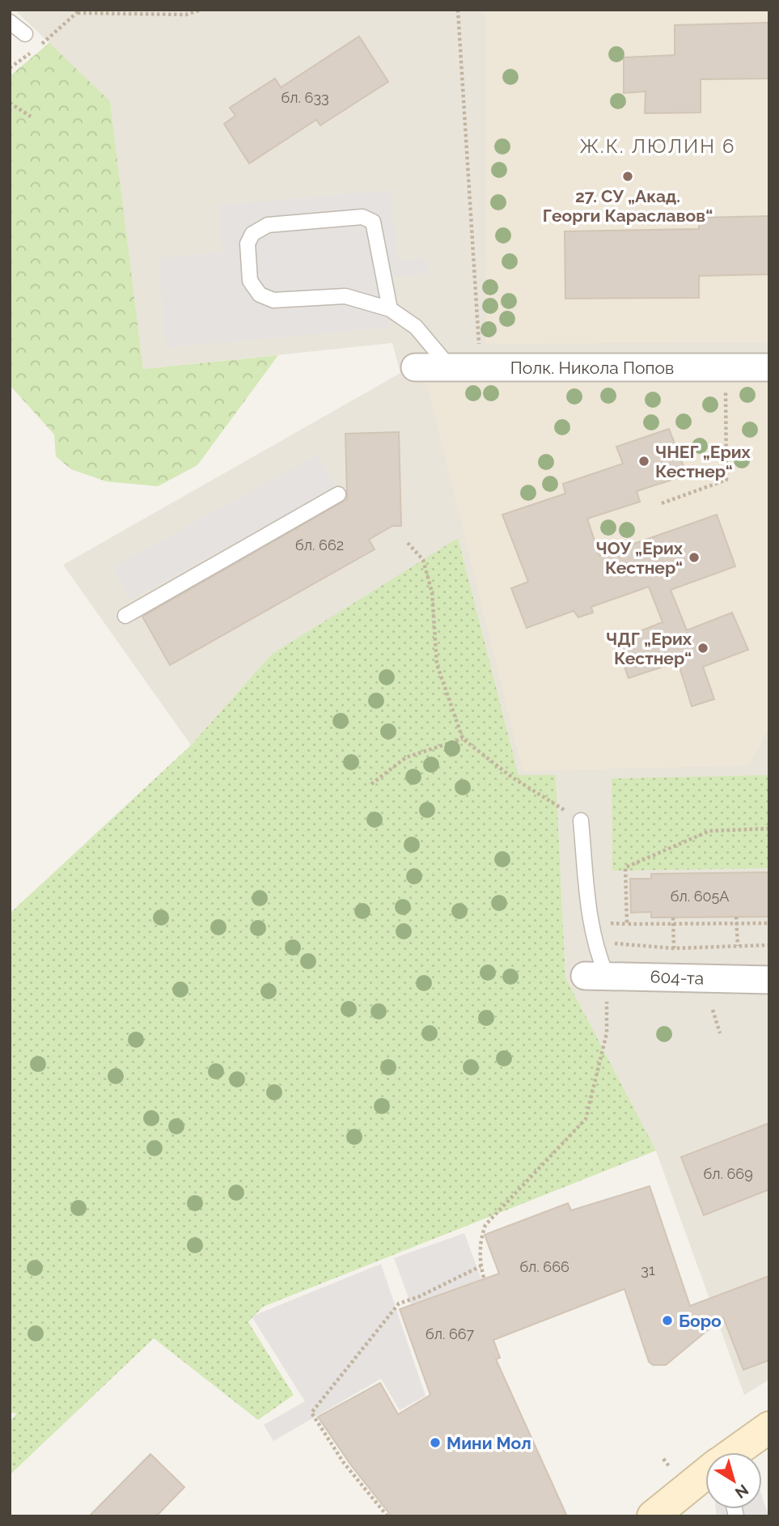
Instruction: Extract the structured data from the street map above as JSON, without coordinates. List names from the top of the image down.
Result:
{
  "streets": {
    "street": ["Полк. Никола Попов", "604-та"]
  },
  "districts": ["Ж.К. ЛЮЛИН 6"],
  "places": [
    "27. СУ „Акад. Георги Караславов“",
    "ЧНЕГ „Ерих Кестнер“",
    "ЧОУ „Ерих Кестнер“",
    "ЧДГ „Ерих Кестнер“",
    "Боро",
    "Мини Мол"
  ],
  "house_numbers": [
    "бл. 633",
    "бл. 662",
    "бл. 605А",
    "бл. 669",
    "бл. 666",
    "31",
    "бл. 667"
  ],
  "north": "bottom right"
}
